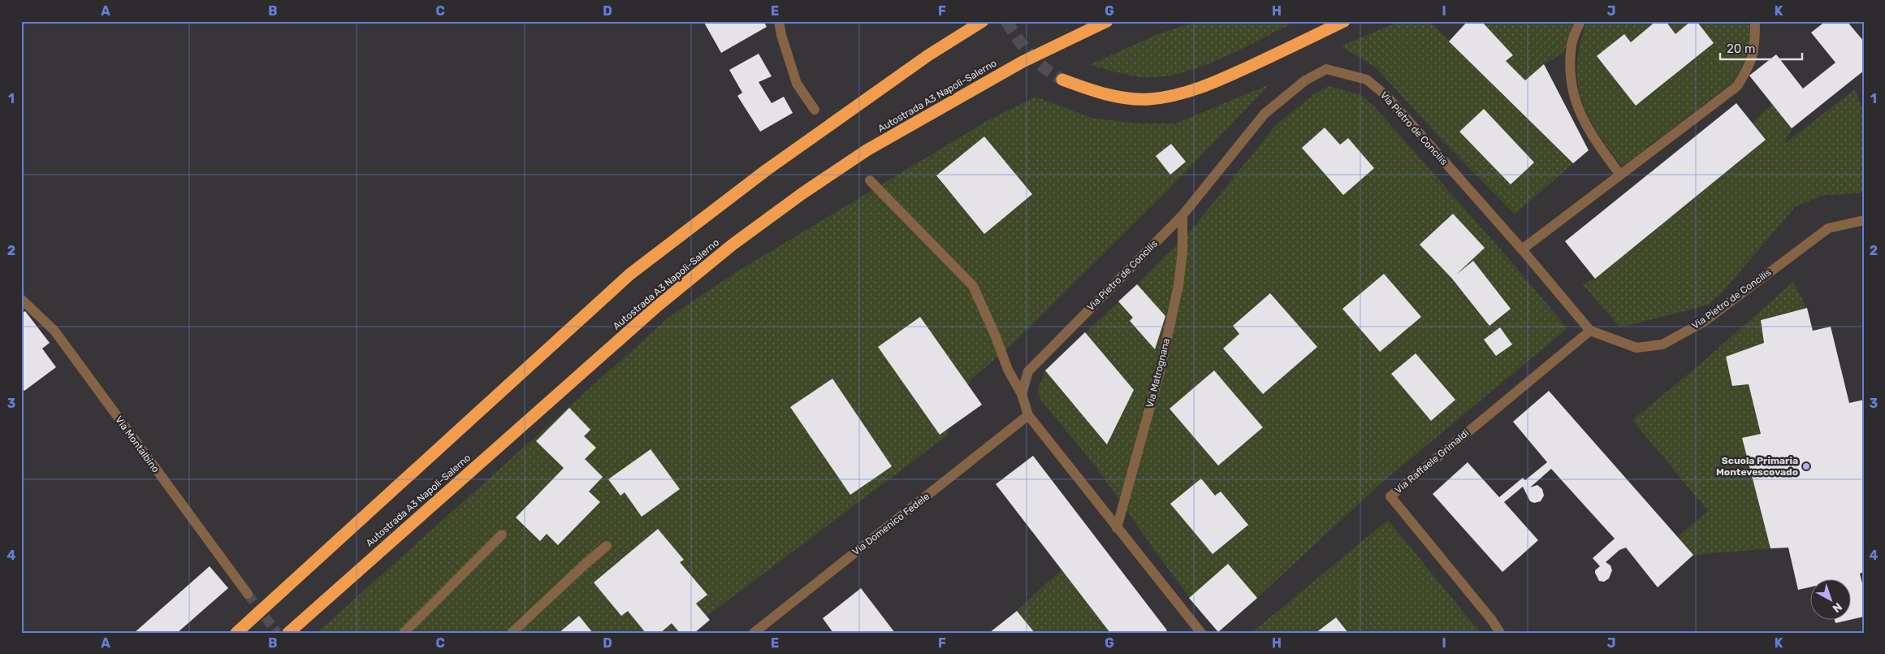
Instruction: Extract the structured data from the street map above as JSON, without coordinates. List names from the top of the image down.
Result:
{
  "streets": {
    "highway": ["Autostrada A3 Napoli-Salerno"],
    "street": [
      "Via Pietro de Concilis",
      "Via Matrognana",
      "Via Montalbino",
      "Via Raffaele Grimaldi",
      "Via Domenico Fedele"
    ]
  },
  "crossings": [
    ["Via Pietro de Concilis", "Via Matrognana"],
    ["Via Pietro de Concilis", "Via Raffaele Grimaldi"]
  ],
  "places": ["Scuola Primaria Montevescovado"],
  "scale_bar": "20 m",
  "north": "bottom right",
  "grid": {
    "columns": [
      "A",
      "B",
      "C",
      "D",
      "E",
      "F",
      "G",
      "H",
      "I",
      "J",
      "K"
    ],
    "rows": [
      "1",
      "2",
      "3",
      "4"
    ]
  }
}
